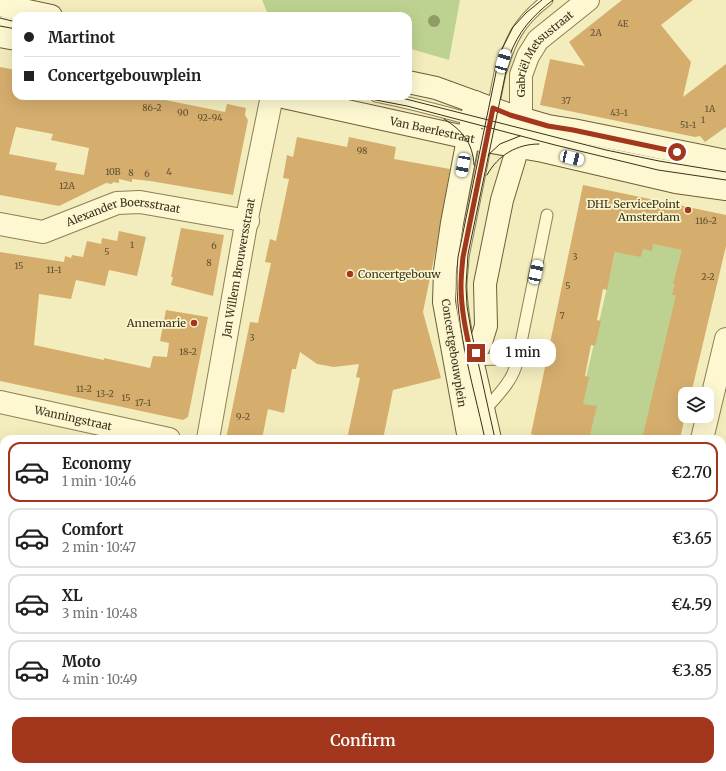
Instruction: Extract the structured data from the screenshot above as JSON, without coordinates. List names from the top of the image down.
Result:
{
  "streets": {
    "street": [
      "Gabriël Metsustraat",
      "Van Baerlestraat",
      "Alexander Boersstraat",
      "Jan Willem Brouwersstraat",
      "Concertgebouwplein",
      "Wanningstraat"
    ]
  },
  "crossings": [
    ["Gabriël Metsustraat", "Van Baerlestraat"],
    ["Gabriël Metsustraat", "Concertgebouwplein"],
    ["Van Baerlestraat", "Concertgebouwplein"],
    ["Alexander Boersstraat", "Jan Willem Brouwersstraat"]
  ],
  "places": ["DHL ServicePoint Amsterdam", "Concertgebouw", "Annemarie"],
  "house_numbers": [
    "4E",
    "2A",
    "37",
    "86-2",
    "1A",
    "90",
    "43-1",
    "92-94",
    "1",
    "51-1",
    "98",
    "10B",
    "4",
    "8",
    "6",
    "12A",
    "116-2",
    "1",
    "6",
    "5",
    "3",
    "8",
    "15",
    "11-1",
    "2-2",
    "5",
    "7",
    "3",
    "18-2",
    "11-2",
    "13-2",
    "15",
    "17-1",
    "9-2"
  ],
  "page": {
    "banner": ["Martinot", "Concertgebouwplein"],
    "bubble": "1 min",
    "list": [
      {
        "name": "Economy",
        "note": "1 min · 10:46",
        "value": "€2.70"
      },
      {
        "name": "Comfort",
        "note": "2 min · 10:47",
        "value": "€3.65"
      },
      {
        "name": "XL",
        "note": "3 min · 10:48",
        "value": "€4.59"
      },
      {
        "name": "Moto",
        "note": "4 min · 10:49",
        "value": "€3.85"
      }
    ],
    "buttons": "Confirm"
  }
}
